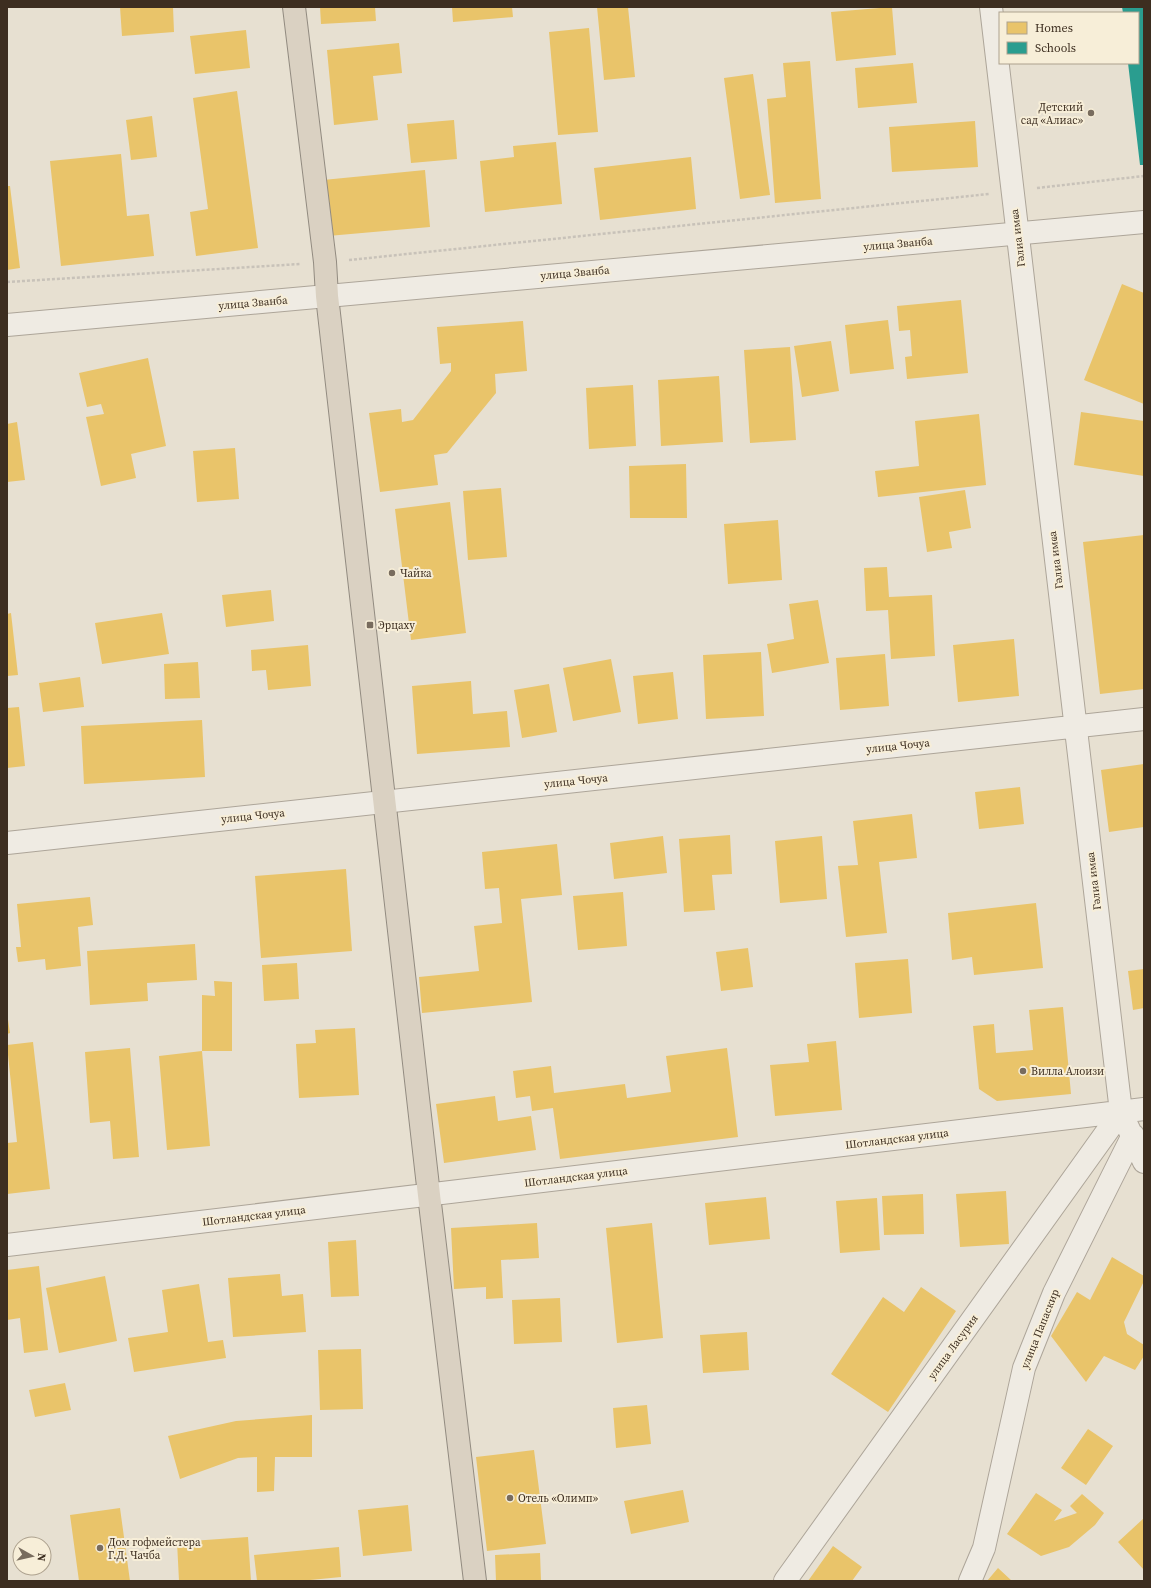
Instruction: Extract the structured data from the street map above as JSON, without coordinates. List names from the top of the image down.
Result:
{
  "streets": {
    "street": [
      "Гәлиа имҩа",
      "улица Званба",
      "улица Чочуа",
      "Шотландская улица",
      "улица Папаскир",
      "улица Ласурия"
    ]
  },
  "crossings": [
    ["Гәлиа имҩа", "улица Званба"],
    ["Гәлиа имҩа", "улица Чочуа"],
    ["Гәлиа имҩа", "Шотландская улица"],
    ["Гәлиа имҩа", "улица Папаскир"],
    ["Гәлиа имҩа", "улица Ласурия"],
    ["Шотландская улица", "улица Ласурия"]
  ],
  "places": {
    "other": [
      "Детский сад «Алиас»",
      "Чайка",
      "Вилла Алоизи",
      "Отель «Олимп»",
      "Дом гофмейстера Г.Д. Чачба"
    ],
    "transit": ["Эрцаху"]
  },
  "legend": ["Homes", "Schools"],
  "north": "right"
}
